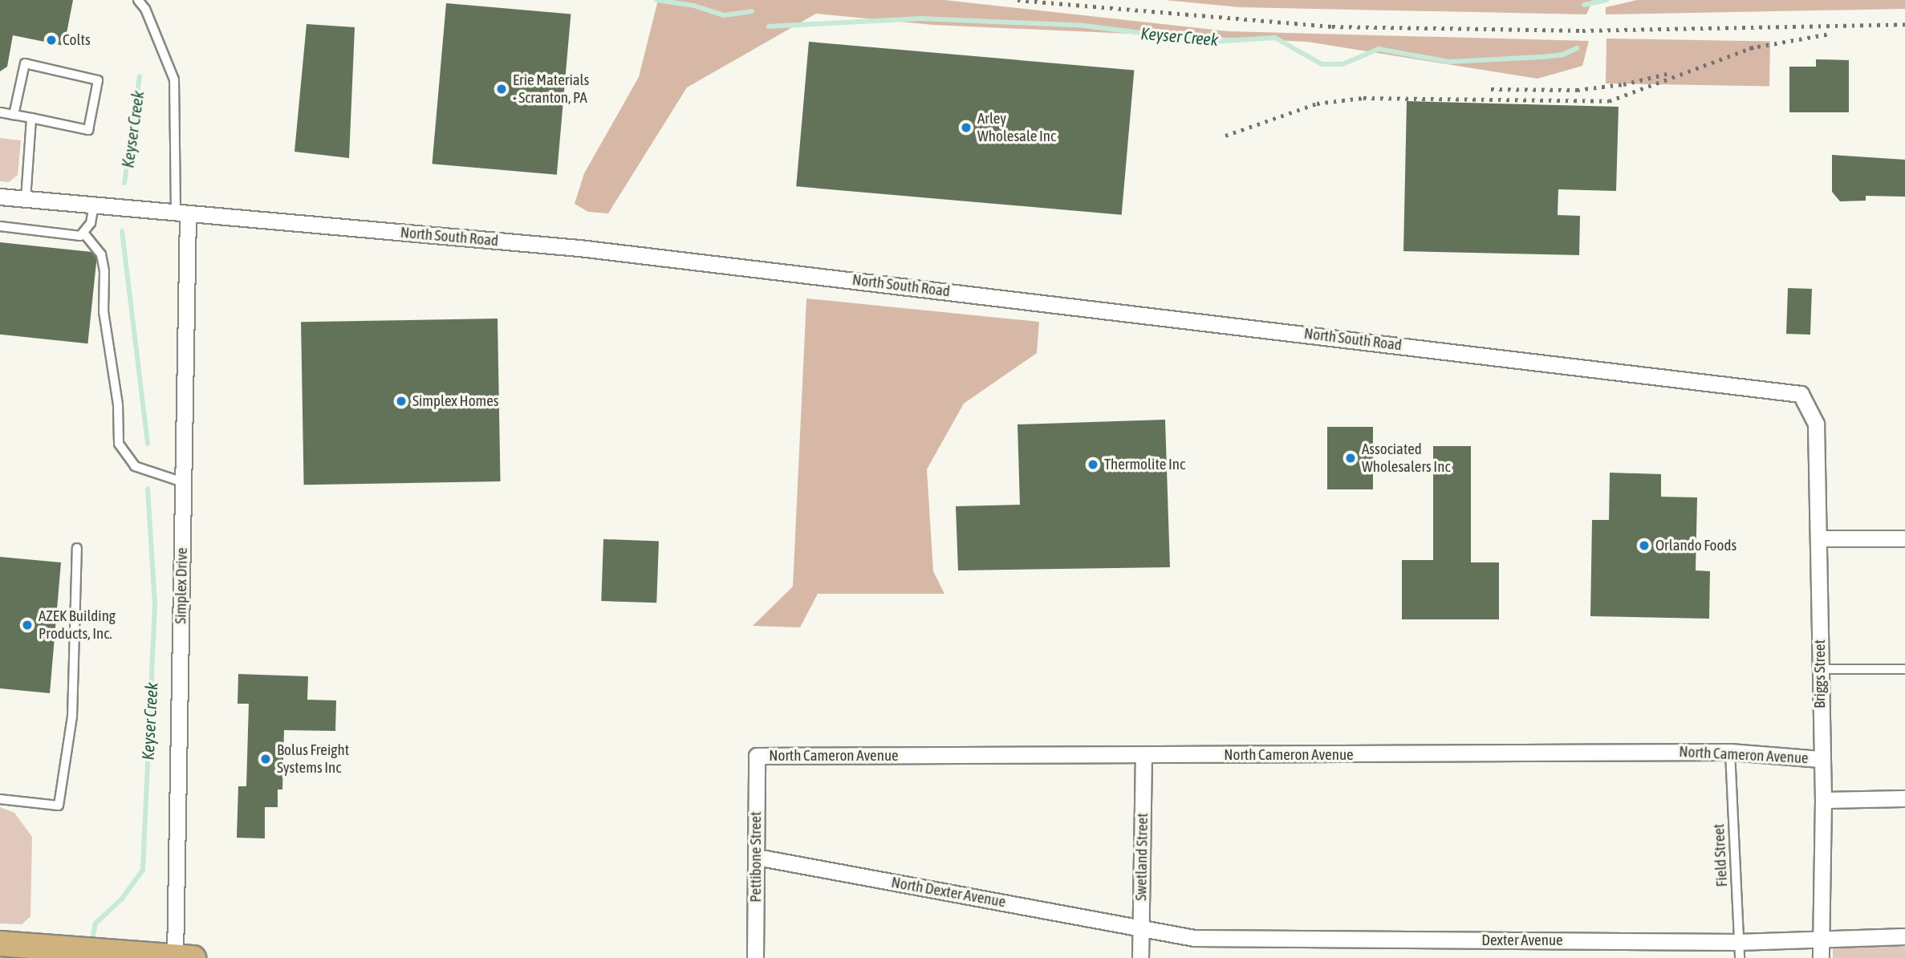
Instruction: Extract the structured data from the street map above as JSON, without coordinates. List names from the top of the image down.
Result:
{
  "streets": {
    "street": [
      "North South Road",
      "Simplex Drive",
      "Briggs Street",
      "North Cameron Avenue",
      "Pettibone Street",
      "Swetland Street",
      "North Dexter Avenue",
      "Dexter Avenue"
    ],
    "lane": ["Field Street"]
  },
  "crossings": [
    ["North South Road", "Simplex Drive"],
    ["North South Road", "Briggs Street"],
    ["Briggs Street", "North Cameron Avenue"],
    ["Briggs Street", "Dexter Avenue"],
    ["North Cameron Avenue", "Field Street"],
    ["North Cameron Avenue", "Pettibone Street"],
    ["North Cameron Avenue", "Swetland Street"],
    ["Field Street", "Dexter Avenue"],
    ["Pettibone Street", "North Dexter Avenue"],
    ["Swetland Street", "North Dexter Avenue"],
    ["Swetland Street", "Dexter Avenue"],
    ["North Dexter Avenue", "Dexter Avenue"]
  ],
  "water": ["Keyser Creek"],
  "places": [
    "Colts",
    "Erie Materials - Scranton, PA",
    "Arley Wholesale Inc",
    "Simplex Homes",
    "Associated Wholesalers Inc",
    "Thermolite Inc",
    "Orlando Foods",
    "AZEK Building Products, Inc.",
    "Bolus Freight Systems Inc"
  ]
}
